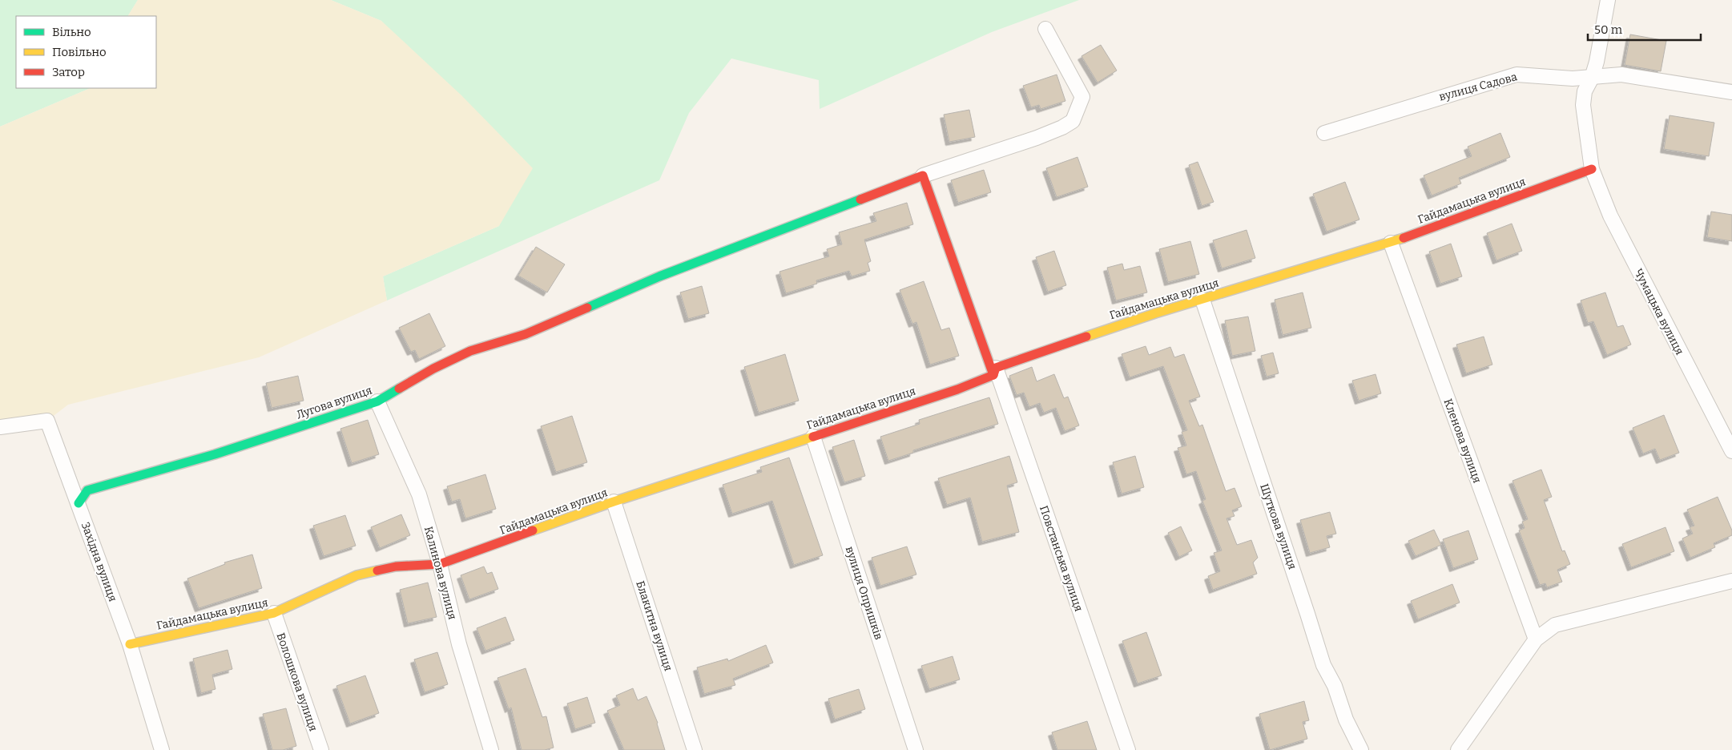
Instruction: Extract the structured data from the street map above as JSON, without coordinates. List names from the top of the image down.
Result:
{
  "streets": {
    "street": [
      "вулиця Садова",
      "Гайдамацька вулиця",
      "Чумацька вулиця",
      "Лугова вулиця",
      "Кленова вулиця",
      "Шуткова вулиця",
      "Повстанська вулиця",
      "Західна вулиця",
      "Калинова вулиця",
      "вулиця Опришків",
      "Блакитна вулиця",
      "Волошкова вулиця"
    ]
  },
  "crossings": [
    ["вулиця Садова", "Чумацька вулиця"],
    ["Гайдамацька вулиця", "Чумацька вулиця"],
    ["Гайдамацька вулиця", "Кленова вулиця"],
    ["Гайдамацька вулиця", "Шуткова вулиця"],
    ["Гайдамацька вулиця", "Повстанська вулиця"],
    ["Гайдамацька вулиця", "Західна вулиця"],
    ["Гайдамацька вулиця", "Калинова вулиця"],
    ["Гайдамацька вулиця", "вулиця Опришків"],
    ["Гайдамацька вулиця", "Блакитна вулиця"],
    ["Гайдамацька вулиця", "Волошкова вулиця"],
    ["Лугова вулиця", "Західна вулиця"],
    ["Лугова вулиця", "Калинова вулиця"]
  ],
  "legend": ["Вільно", "Повільно", "Затор"],
  "scale_bar": "50 m"
}
